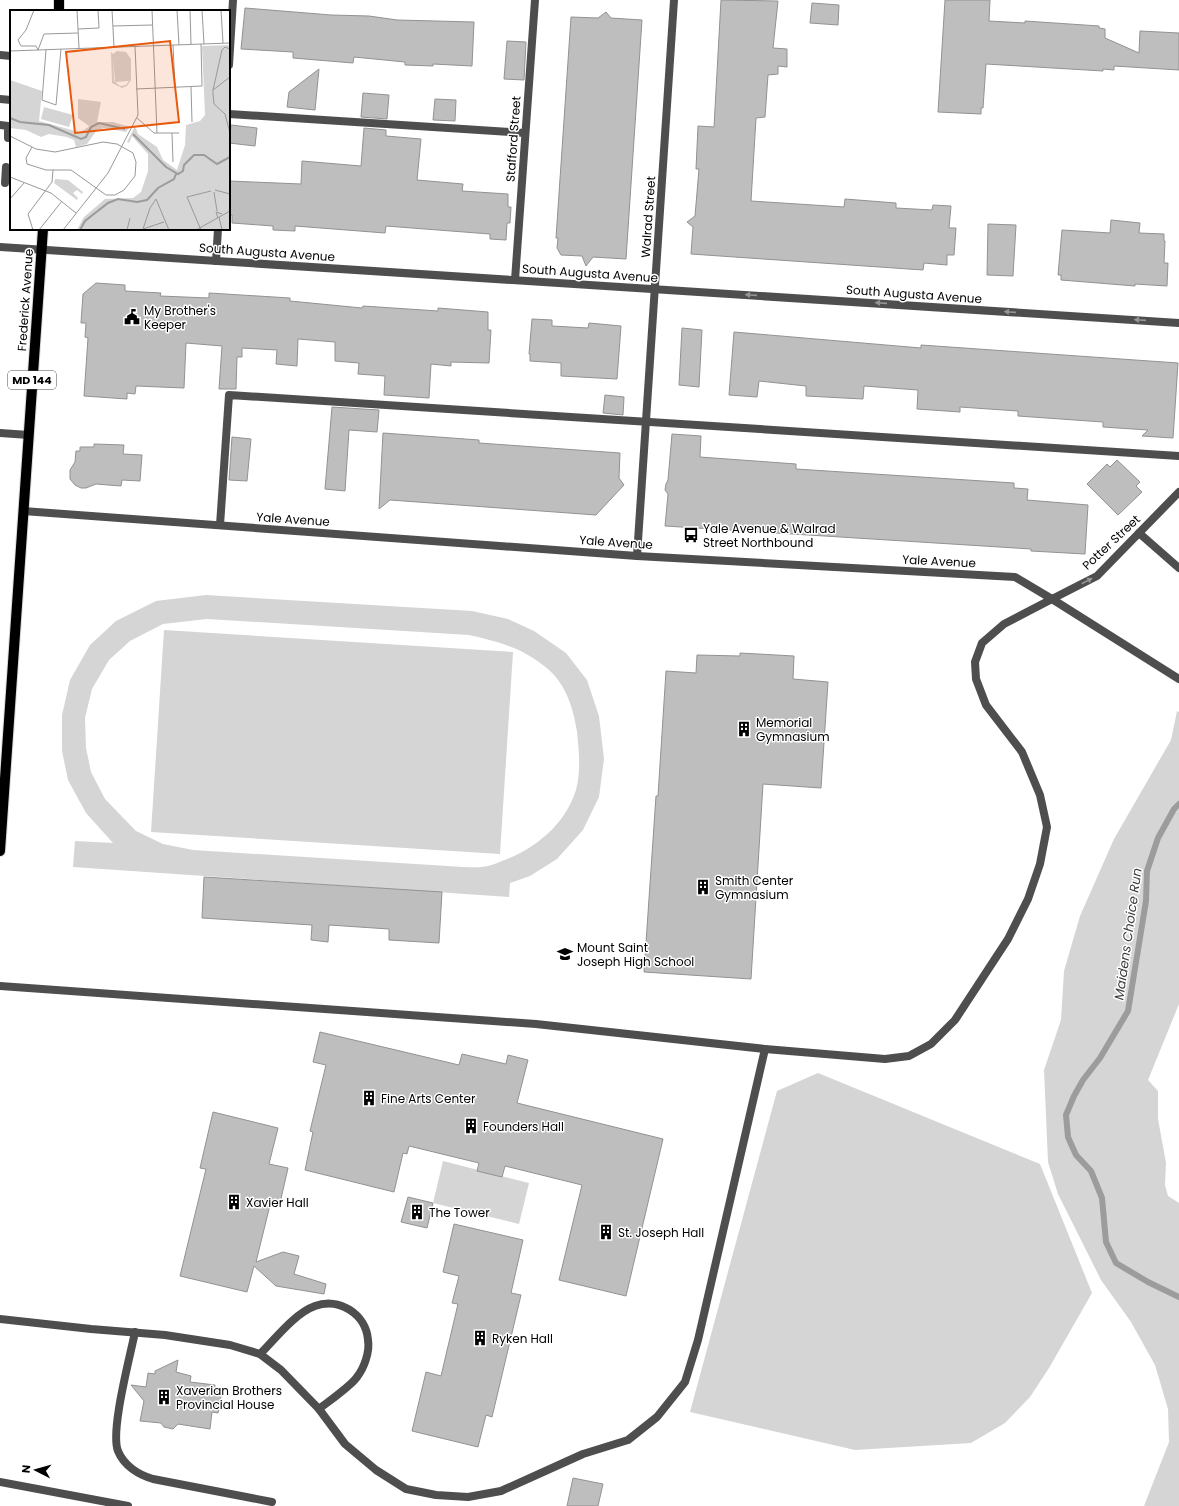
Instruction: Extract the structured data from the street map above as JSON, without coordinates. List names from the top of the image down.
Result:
{
  "streets": {
    "main road": ["Frederick Avenue", "MD 144"],
    "street": [
      "Stafford Street",
      "Walrad Street",
      "South Augusta Avenue",
      "Yale Avenue",
      "Potter Street"
    ]
  },
  "crossings": [
    ["Stafford Street", "South Augusta Avenue"],
    ["Walrad Street", "South Augusta Avenue"],
    ["Walrad Street", "Yale Avenue"],
    ["South Augusta Avenue", "Frederick Avenue"],
    ["Frederick Avenue", "Yale Avenue"],
    ["Yale Avenue", "Potter Street"]
  ],
  "one_way": ["South Augusta Avenue"],
  "water": ["Maidens Choice Run"],
  "places": {
    "public building": ["My Brother's Keeper"],
    "bus stop": ["Yale Avenue & Walrad Street Northbound"],
    "building": [
      "Memorial Gymnasium",
      "Smith Center Gymnasium",
      "Fine Arts Center",
      "Founders Hall",
      "Xavier Hall",
      "The Tower",
      "St. Joseph Hall",
      "Ryken Hall",
      "Xaverian Brothers Provincial House"
    ],
    "school or university": ["Mount Saint Joseph High School"]
  },
  "north": "left"
}
